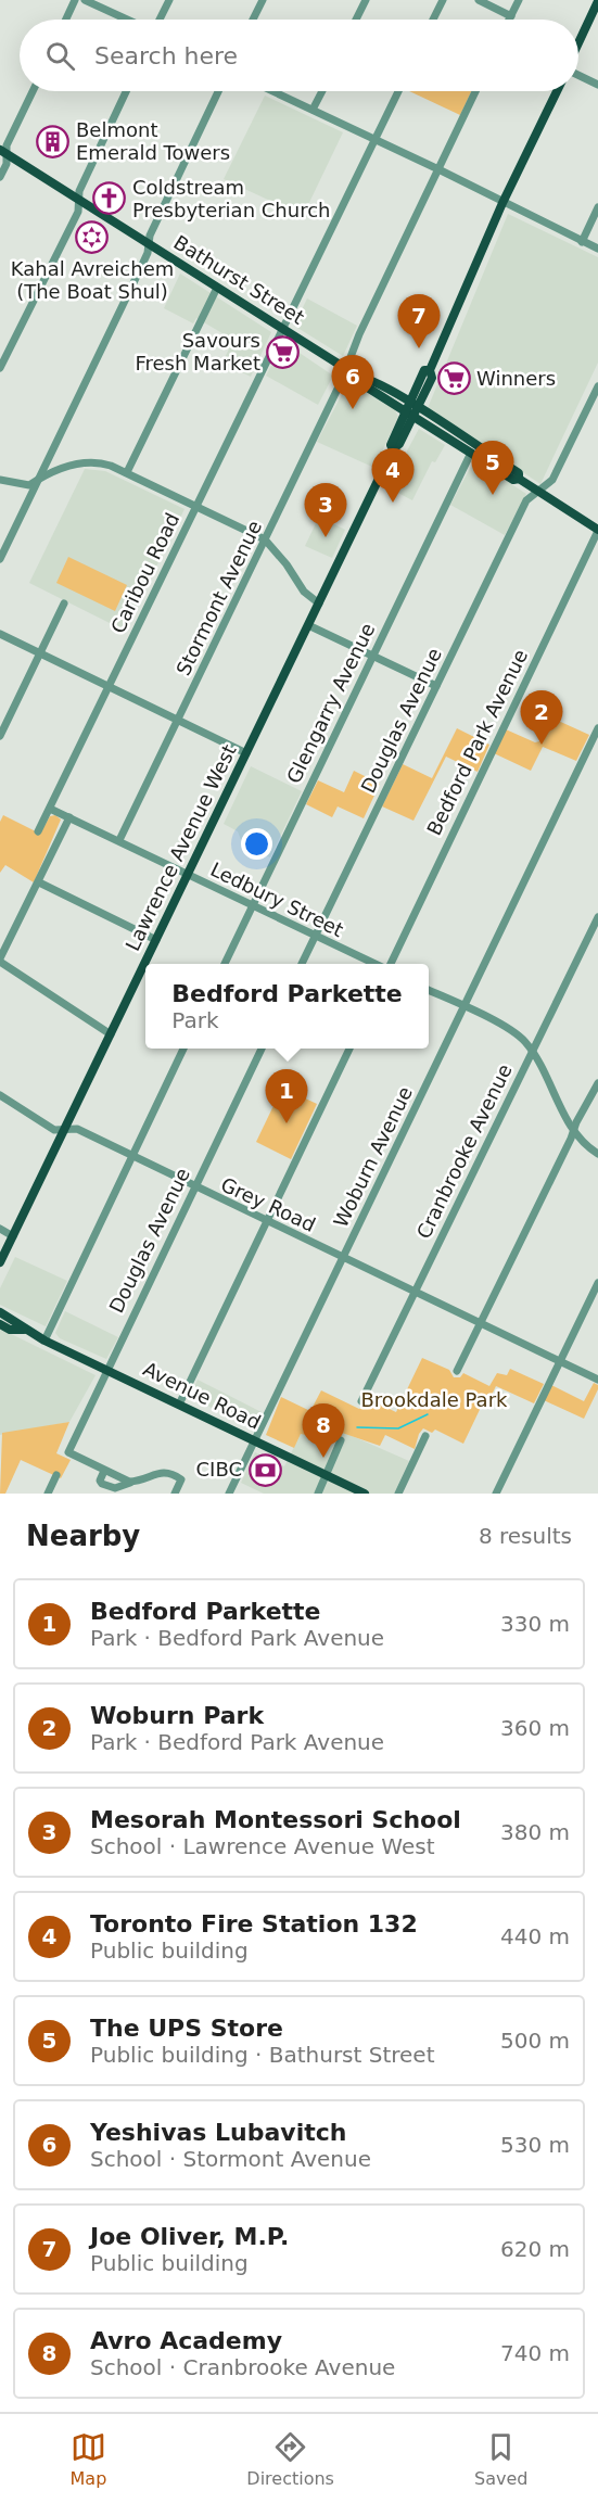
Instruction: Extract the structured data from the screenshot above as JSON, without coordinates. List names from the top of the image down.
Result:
{
  "streets": {
    "main road": ["Bathurst Street", "Lawrence Avenue West", "Avenue Road"],
    "street": [
      "Caribou Road",
      "Stormont Avenue",
      "Glengarry Avenue",
      "Douglas Avenue",
      "Bedford Park Avenue",
      "Ledbury Street",
      "Cranbrooke Avenue",
      "Woburn Avenue",
      "Grey Road"
    ]
  },
  "crossings": [
    ["Bathurst Street", "Caribou Road"],
    ["Bathurst Street", "Stormont Avenue"],
    ["Bathurst Street", "Glengarry Avenue"],
    ["Bathurst Street", "Douglas Avenue"],
    ["Bathurst Street", "Bedford Park Avenue"],
    ["Bathurst Street", "Lawrence Avenue West"],
    ["Caribou Road", "Ledbury Street"],
    ["Stormont Avenue", "Ledbury Street"],
    ["Glengarry Avenue", "Ledbury Street"],
    ["Douglas Avenue", "Ledbury Street"],
    ["Douglas Avenue", "Grey Road"],
    ["Douglas Avenue", "Avenue Road"],
    ["Lawrence Avenue West", "Ledbury Street"],
    ["Lawrence Avenue West", "Grey Road"],
    ["Cranbrooke Avenue", "Grey Road"],
    ["Woburn Avenue", "Grey Road"],
    ["Woburn Avenue", "Avenue Road"]
  ],
  "parks": ["Brookdale Park"],
  "places": {
    "building": ["Belmont Emerald Towers"],
    "church": ["Coldstream Presbyterian Church"],
    "synagogue": ["Kahal Avreichem (The Boat Shul)"],
    "supermarket": ["Savours Fresh Market", "Winners"],
    "bank": ["CIBC"]
  },
  "page": {
    "search": "Search here",
    "pins": [
      "7",
      "6",
      "5",
      "4",
      "3",
      "2",
      "1",
      "8"
    ],
    "popup": ["Bedford Parkette", "Park"],
    "heading": ["Nearby", "8 results"],
    "list": [
      {
        "mark": "1",
        "name": "Bedford Parkette",
        "note": "Park · Bedford Park Avenue",
        "value": "330 m"
      },
      {
        "mark": "2",
        "name": "Woburn Park",
        "note": "Park · Bedford Park Avenue",
        "value": "360 m"
      },
      {
        "mark": "3",
        "name": "Mesorah Montessori School",
        "note": "School · Lawrence Avenue West",
        "value": "380 m"
      },
      {
        "mark": "4",
        "name": "Toronto Fire Station 132",
        "note": "Public building",
        "value": "440 m"
      },
      {
        "mark": "5",
        "name": "The UPS Store",
        "note": "Public building · Bathurst Street",
        "value": "500 m"
      },
      {
        "mark": "6",
        "name": "Yeshivas Lubavitch",
        "note": "School · Stormont Avenue",
        "value": "530 m"
      },
      {
        "mark": "7",
        "name": "Joe Oliver, M.P.",
        "note": "Public building",
        "value": "620 m"
      },
      {
        "mark": "8",
        "name": "Avro Academy",
        "note": "School · Cranbrooke Avenue",
        "value": "740 m"
      }
    ],
    "nav": ["Map", "Directions", "Saved"]
  }
}
